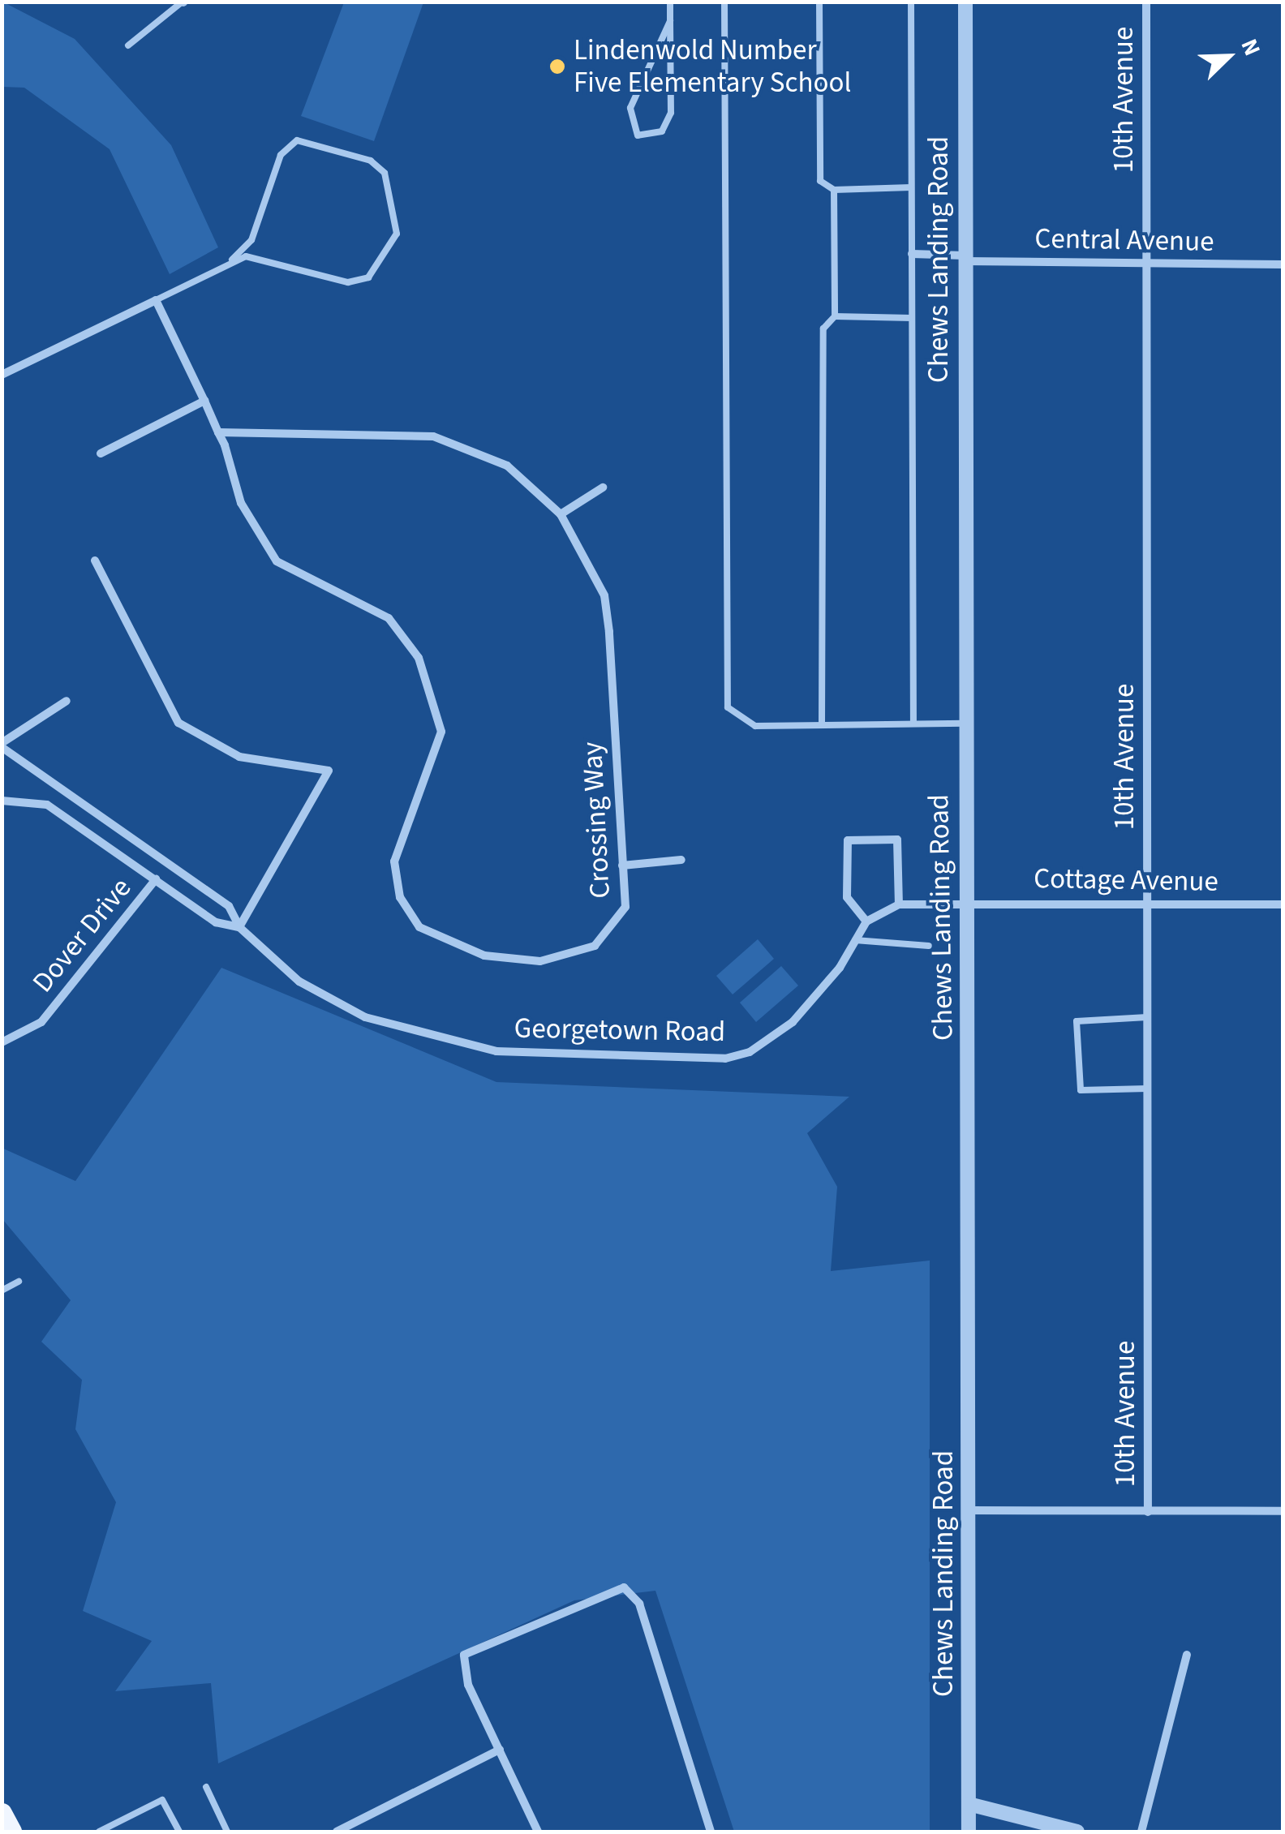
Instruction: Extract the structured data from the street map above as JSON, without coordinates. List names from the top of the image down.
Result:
{
  "streets": {
    "street": [
      "10th Avenue",
      "Central Avenue",
      "Chews Landing Road",
      "Crossing Way",
      "Cottage Avenue",
      "Dover Drive",
      "Georgetown Road"
    ]
  },
  "crossings": [
    ["10th Avenue", "Central Avenue"],
    ["10th Avenue", "Cottage Avenue"],
    ["Central Avenue", "Chews Landing Road"],
    ["Chews Landing Road", "Cottage Avenue"],
    ["Dover Drive", "Georgetown Road"]
  ],
  "places": ["Lindenwold Number Five Elementary School"],
  "north": "top right"
}
